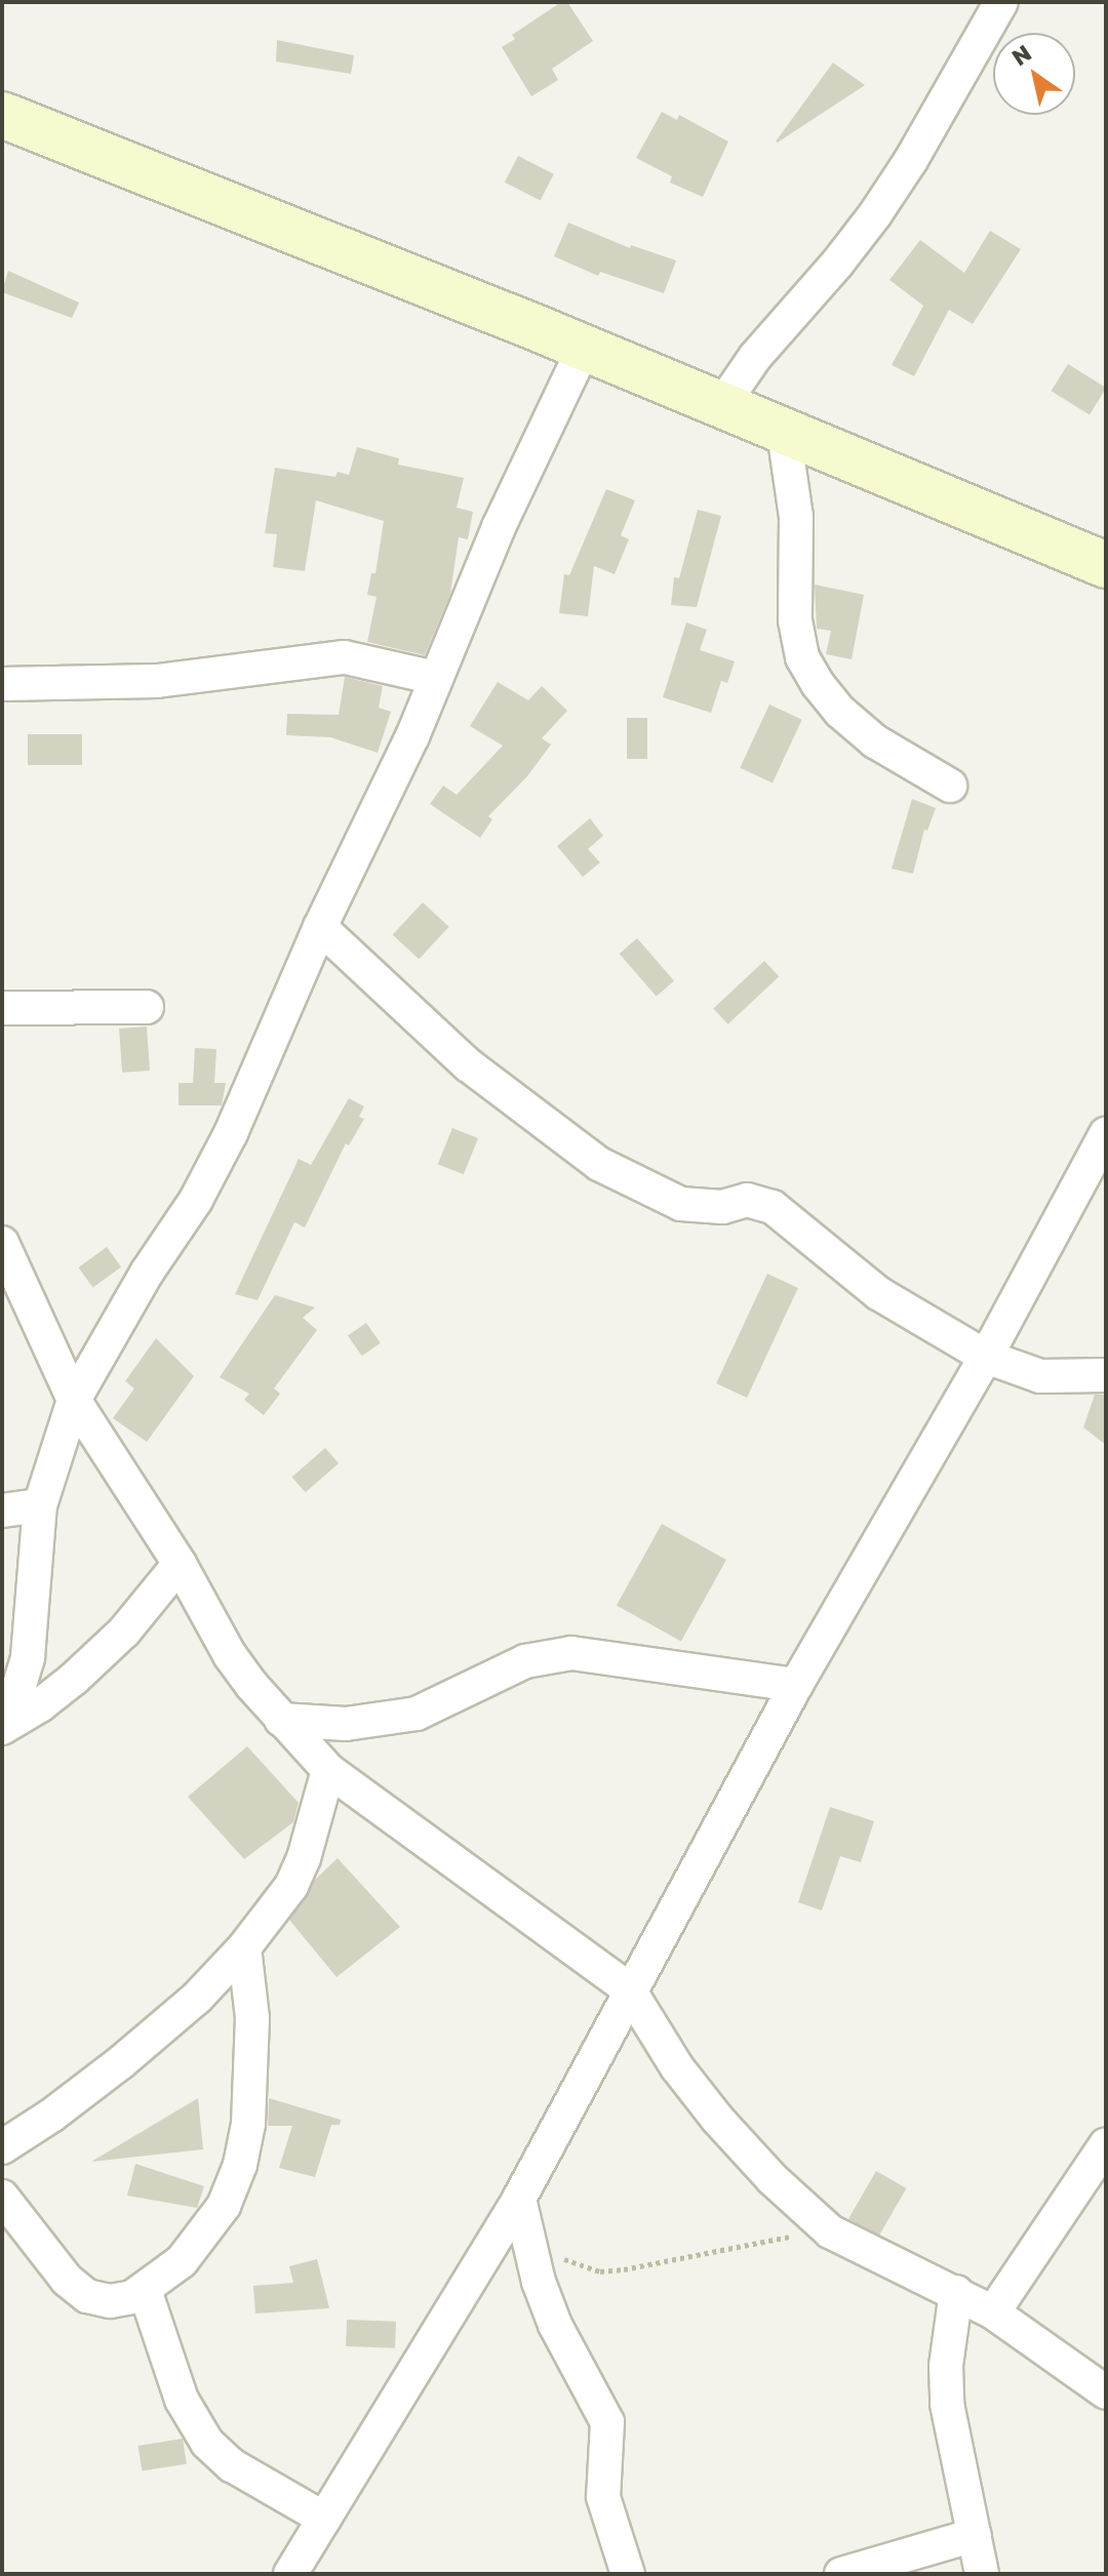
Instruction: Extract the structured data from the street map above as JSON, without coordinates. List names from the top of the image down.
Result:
{
  "north": "top left"
}
